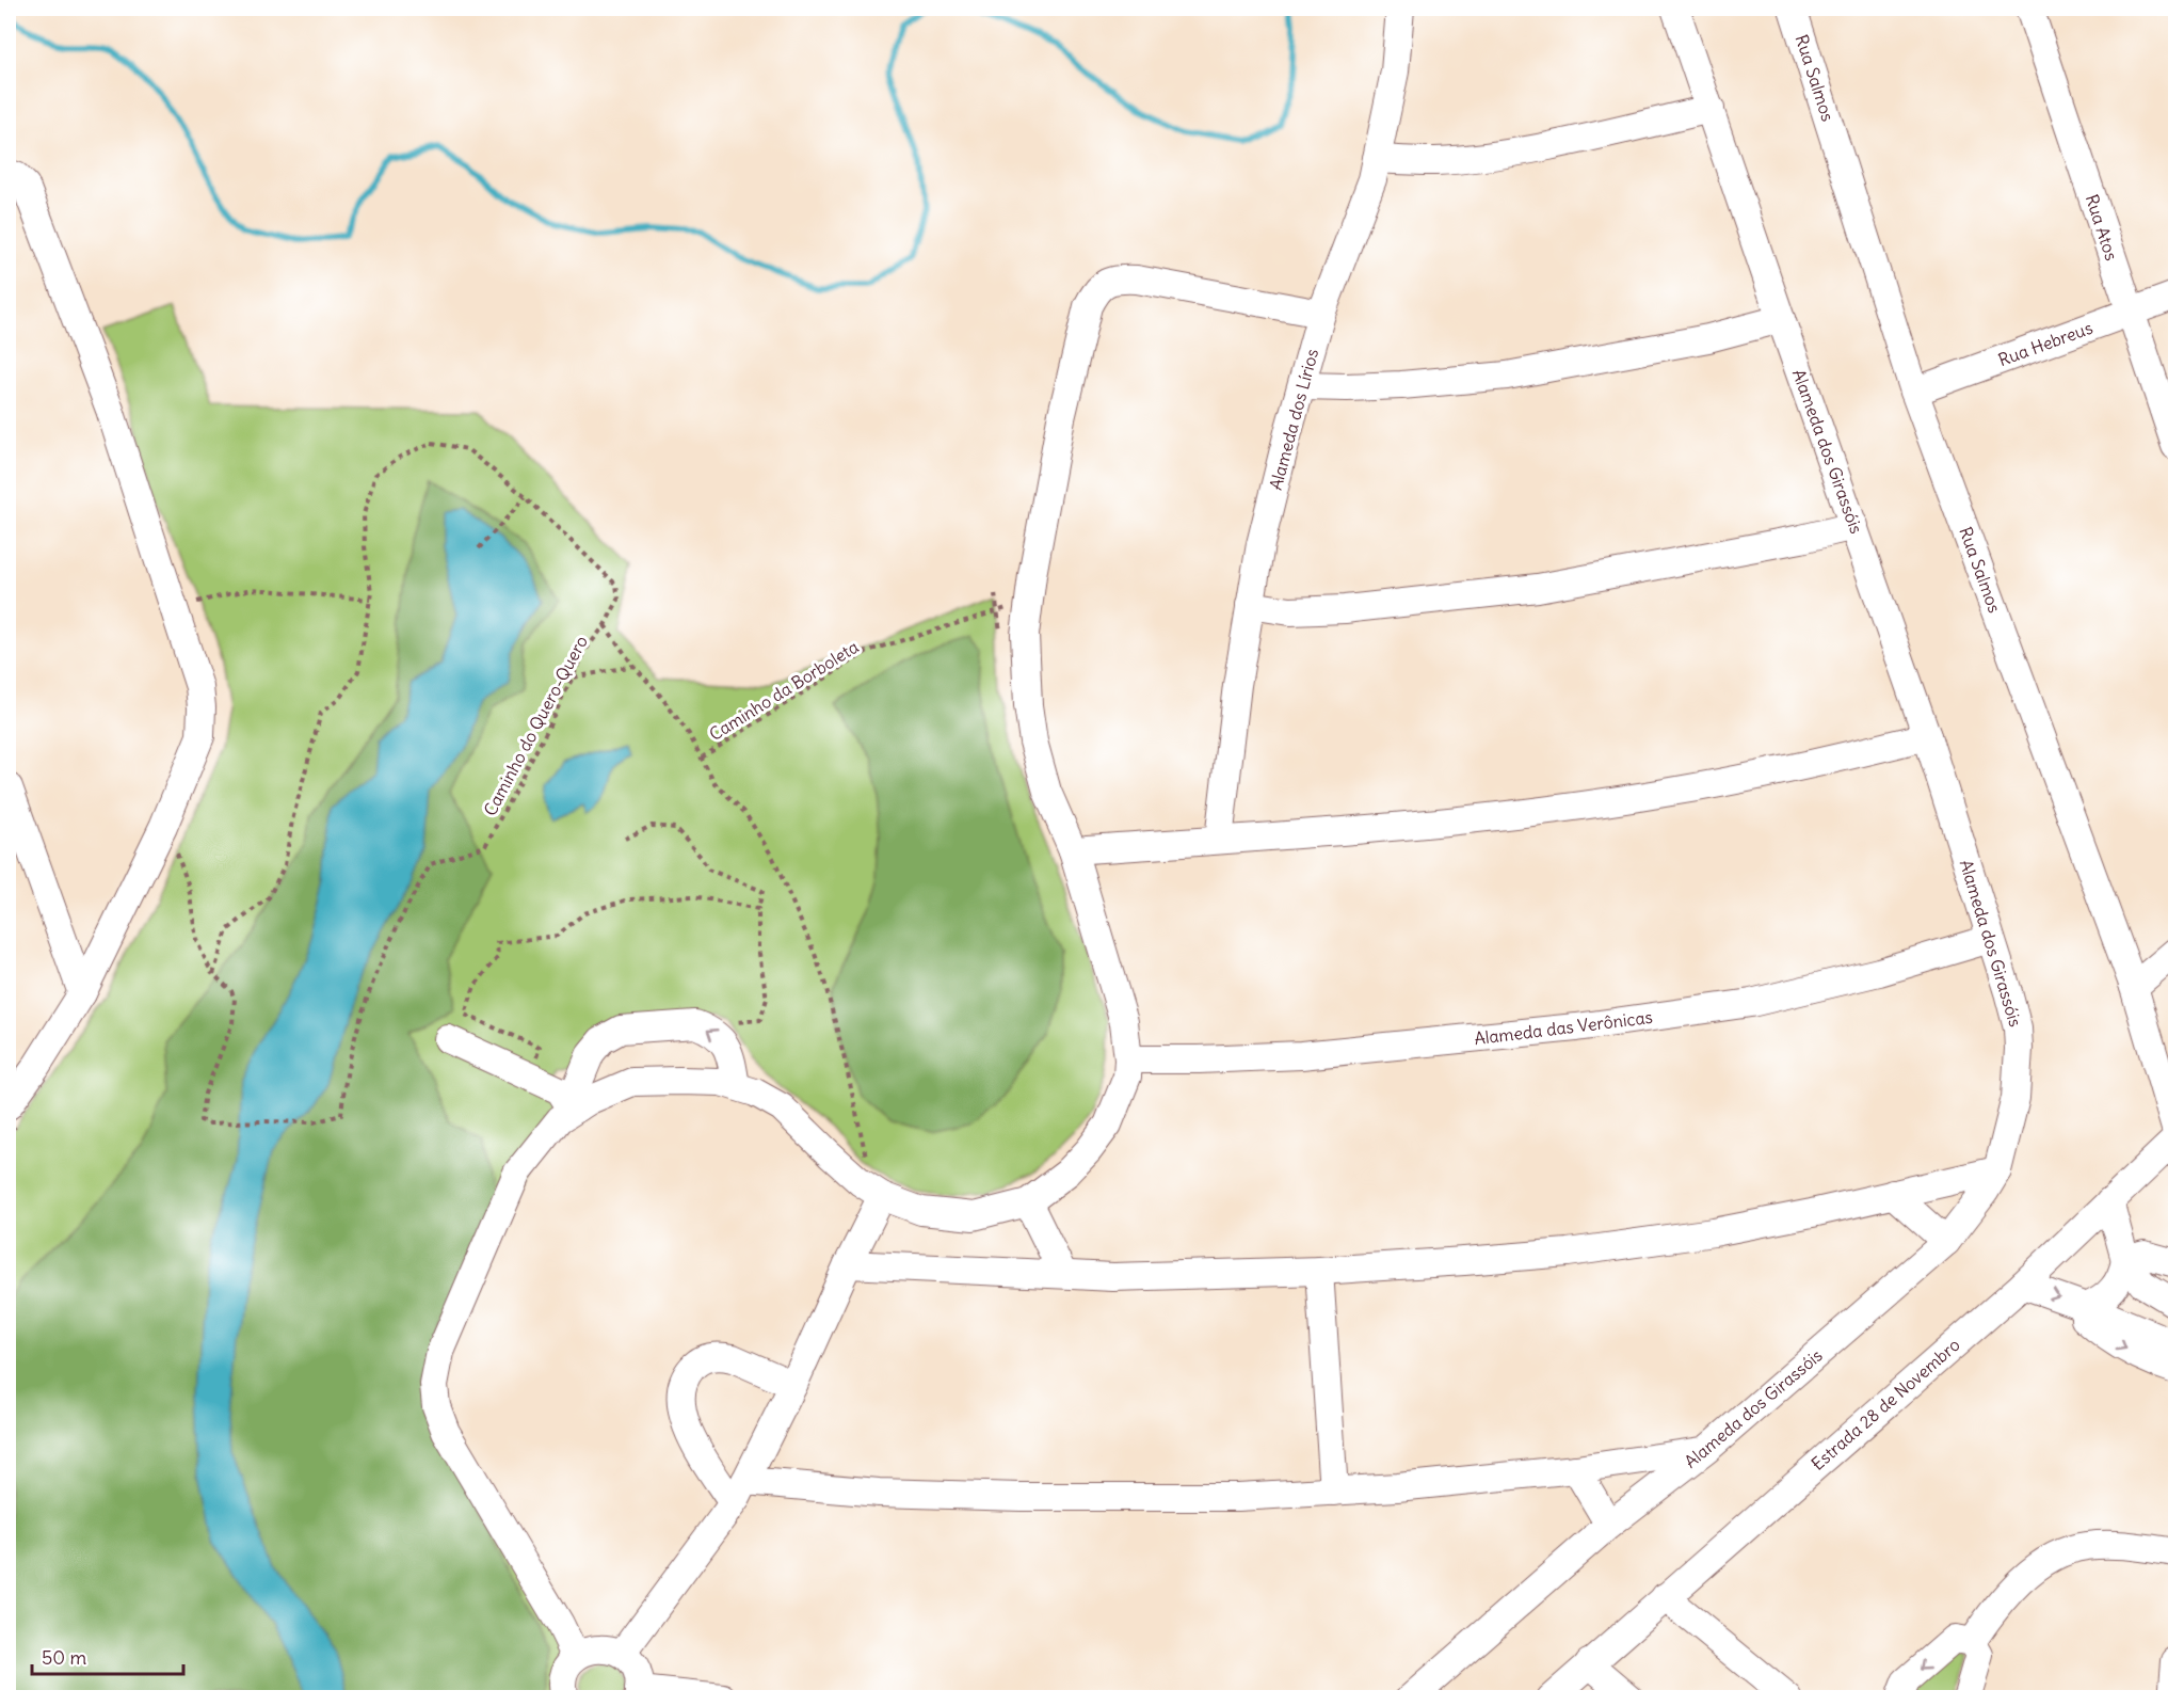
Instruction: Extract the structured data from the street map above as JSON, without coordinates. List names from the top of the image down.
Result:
{
  "streets": {
    "street": [
      "Rua Salmos",
      "Rua Atos",
      "Rua Hebreus",
      "Alameda dos Lírios",
      "Alameda dos Girassóis",
      "Alameda das Verônicas",
      "Estrada 28 de Novembro"
    ],
    "path": ["Caminho da Borboleta", "Caminho do Quero-Quero"]
  },
  "crossings": [
    ["Rua Salmos", "Rua Hebreus"],
    ["Rua Atos", "Rua Hebreus"],
    ["Alameda dos Girassóis", "Alameda das Verônicas"]
  ],
  "scale_bar": "50 m"
}
